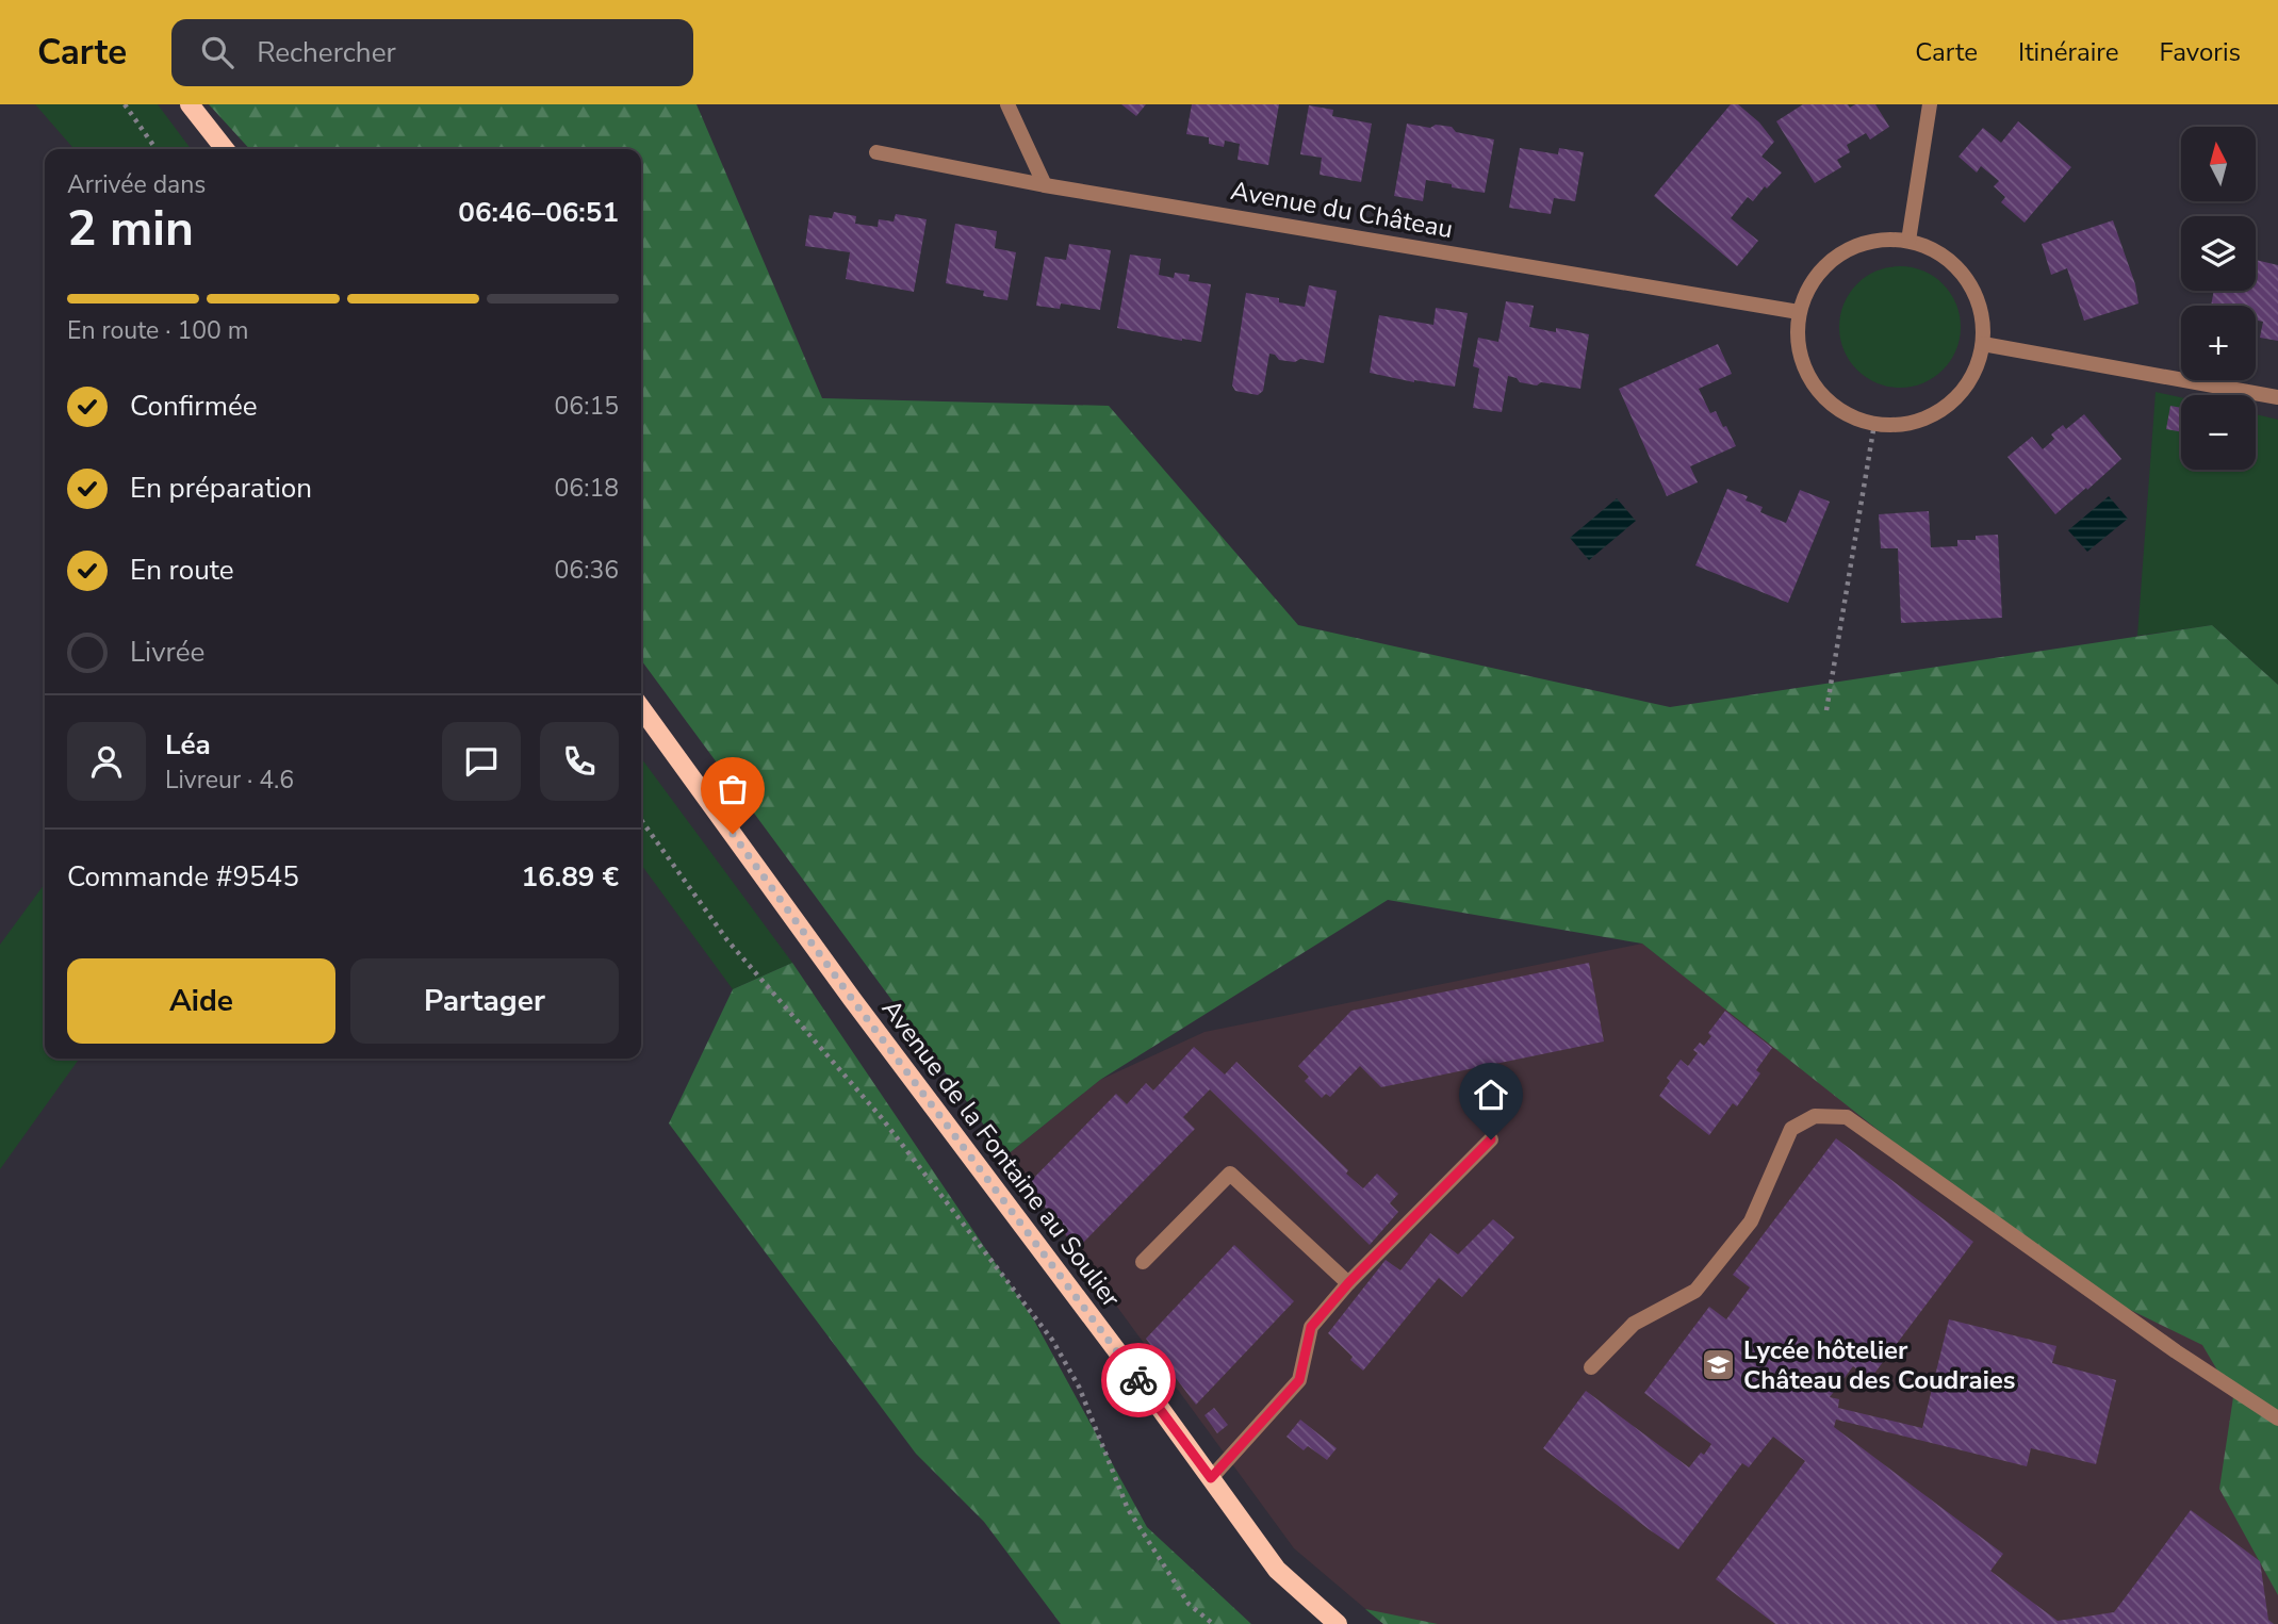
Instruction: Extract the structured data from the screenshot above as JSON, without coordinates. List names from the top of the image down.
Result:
{
  "streets": {
    "main road": ["Avenue de la Fontaine au Soulier"],
    "street": ["Avenue du Château"]
  },
  "places": {
    "school or university": ["Lycée hôtelier Château des Coudraies"]
  },
  "north": "top",
  "page": {
    "header": "Carte",
    "search": "Rechercher",
    "nav": ["Carte", "Itinéraire", "Favoris"],
    "map_buttons": ["+", "−"],
    "heading": ["2 min", "Arrivée dans", "06:46–06:51"],
    "panel": [
      "Léa",
      "Livreur · 4.6",
      "Commande #9545",
      "16.89 €"
    ],
    "bar": "En route · 100 m",
    "list": [
      ["Confirmée", "06:15"],
      ["En préparation", "06:18"],
      ["En route", "06:36"],
      "Livrée"
    ],
    "buttons": ["Aide", "Partager"]
  }
}
